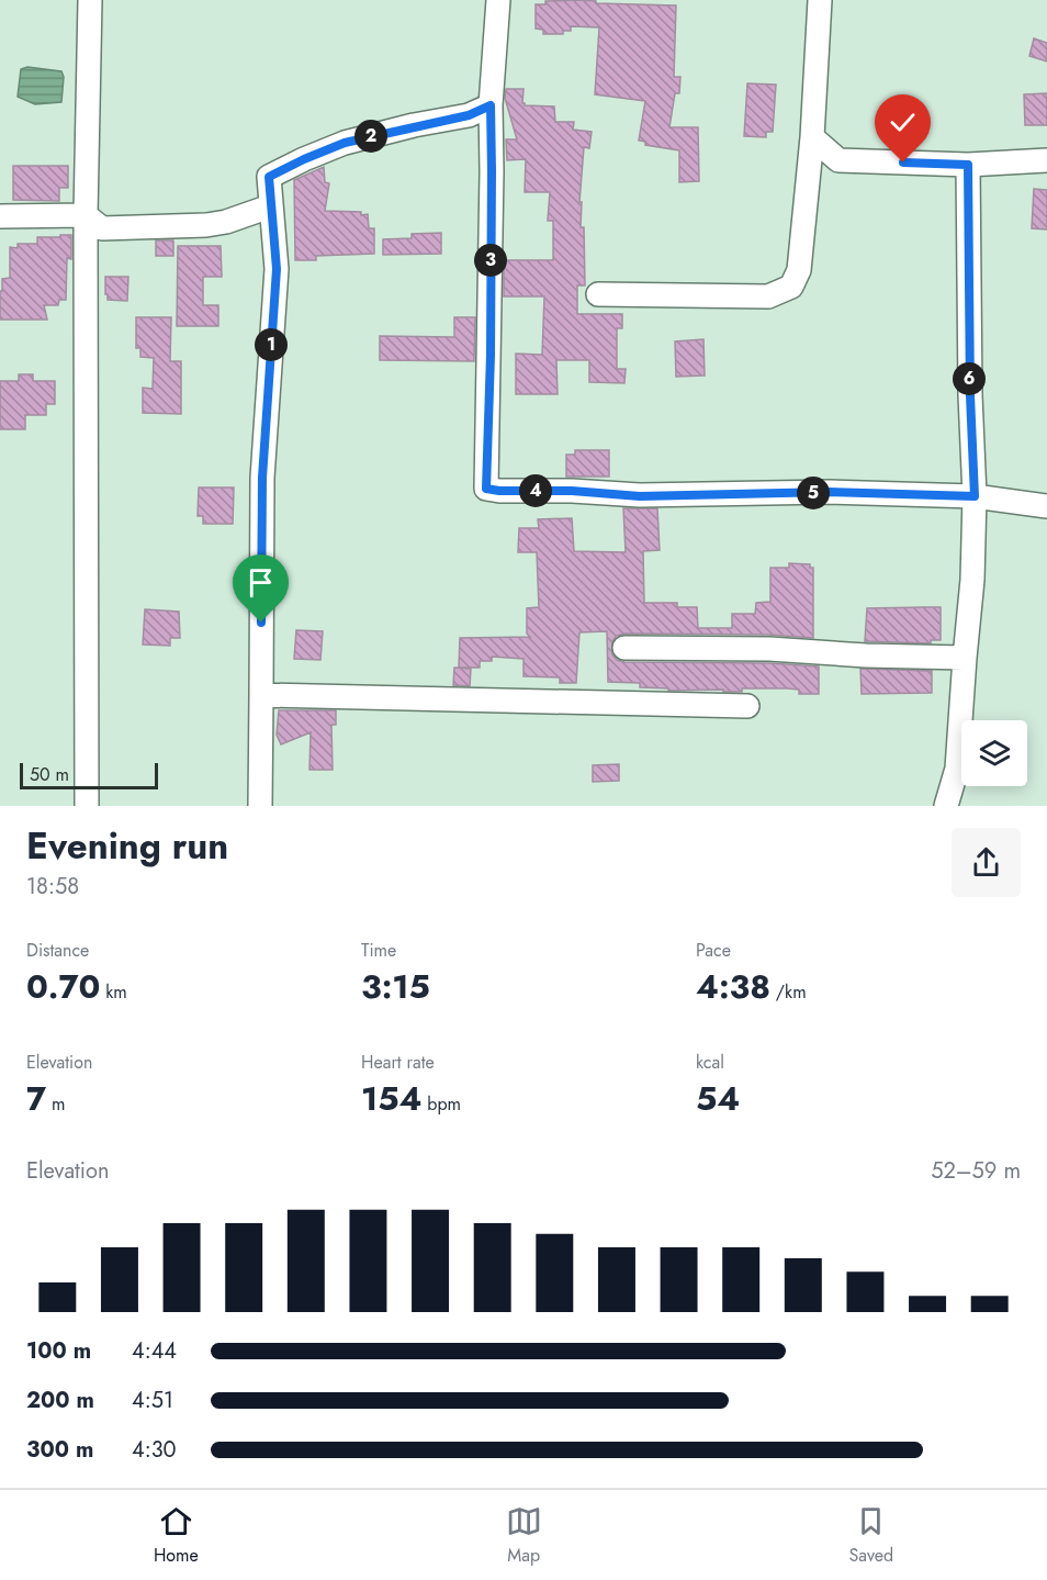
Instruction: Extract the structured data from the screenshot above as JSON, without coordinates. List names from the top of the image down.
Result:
{
  "scale_bar": "50 m",
  "page": {
    "pins": [
      "2",
      "3",
      "1",
      "6",
      "4",
      "5"
    ],
    "scale": "50 m",
    "heading": ["Evening run", "18:58"],
    "stats": [
      ["Distance", "0.70 km"],
      ["Time", "3:15"],
      ["Pace", "4:38 /km"],
      ["Elevation", "7 m"],
      ["Heart rate", "154 bpm"],
      ["kcal", "54"]
    ],
    "chart": ["Elevation", "52–59 m"],
    "list": [
      {
        "name": "100 m",
        "note": "4:44"
      },
      {
        "name": "200 m",
        "note": "4:51"
      },
      {
        "name": "300 m",
        "note": "4:30"
      }
    ],
    "tabs": ["Home", "Map", "Saved"]
  }
}
